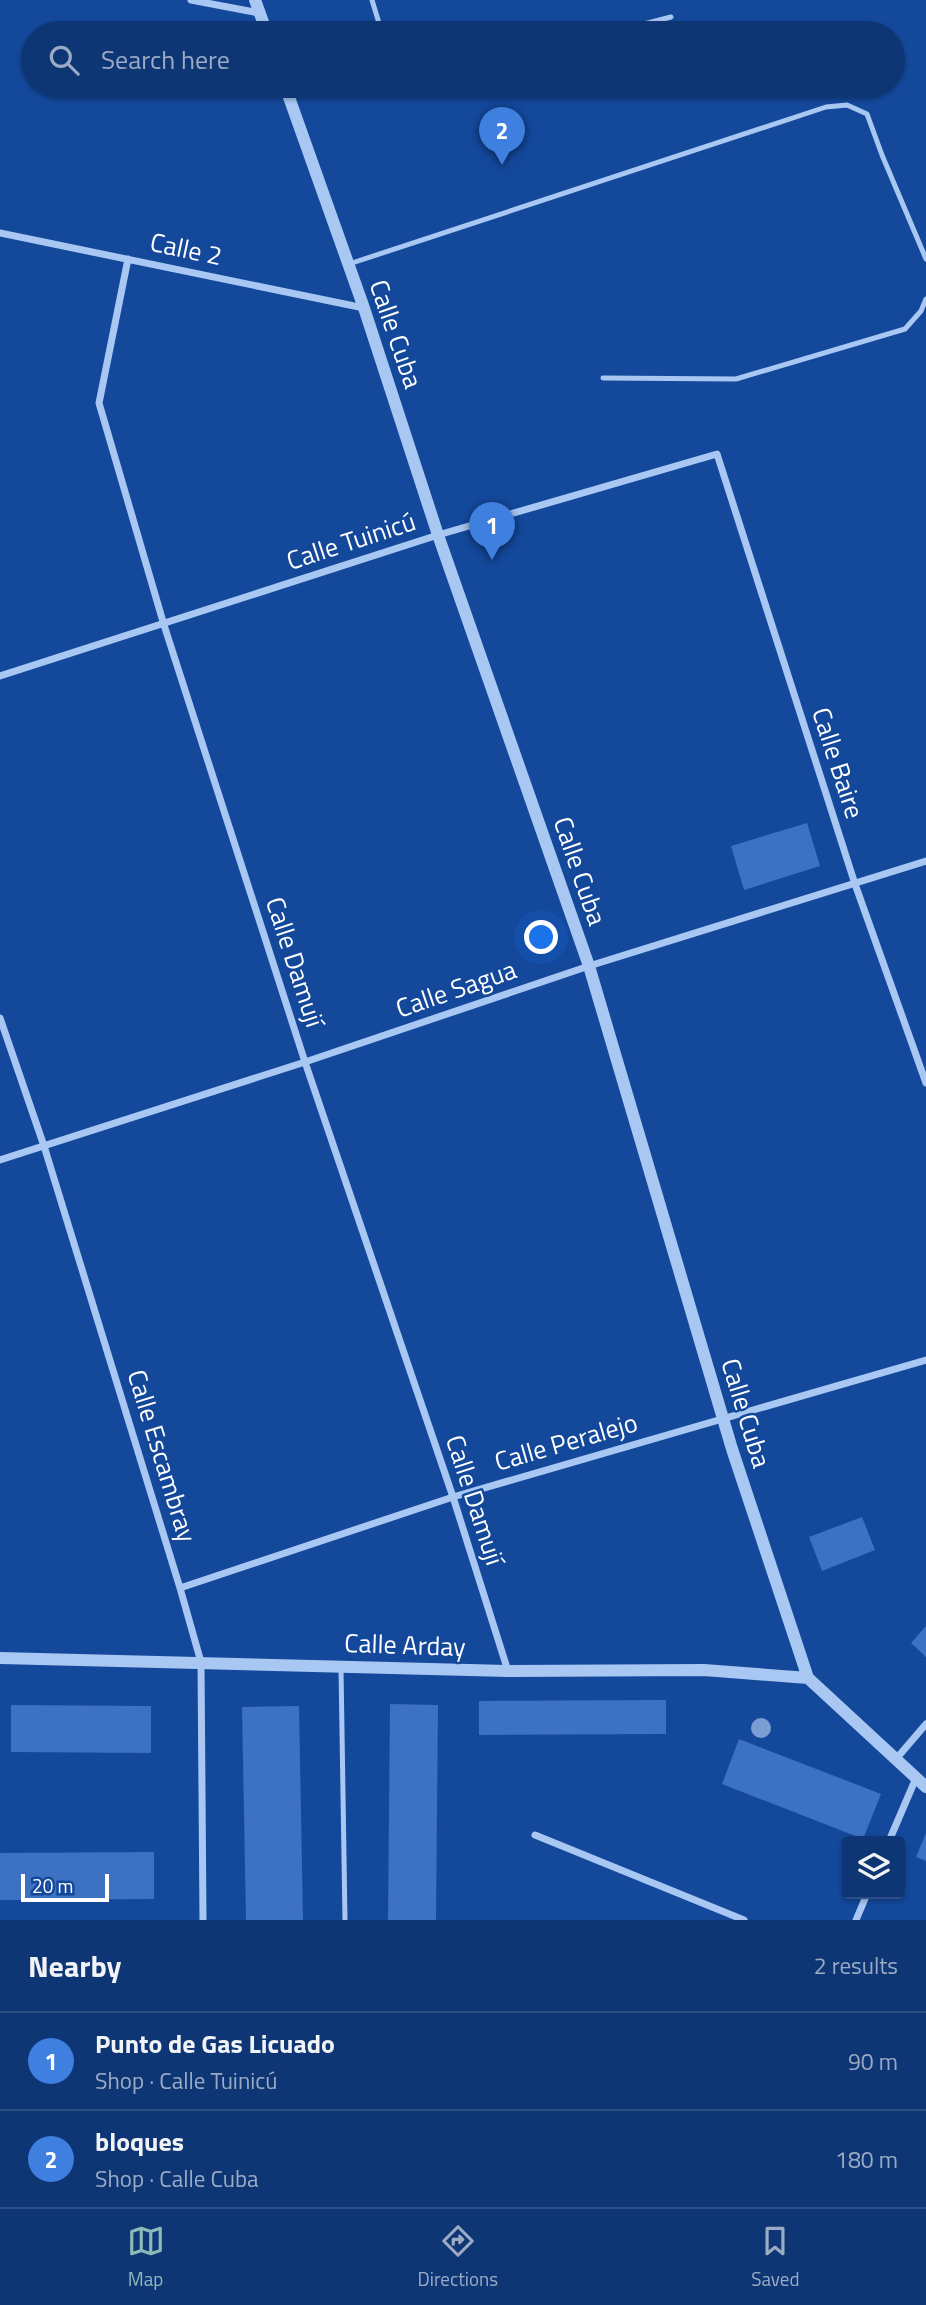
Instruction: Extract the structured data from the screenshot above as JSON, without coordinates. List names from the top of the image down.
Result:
{
  "streets": {
    "street": [
      "Calle 2",
      "Calle Cuba",
      "Calle Tuinicú",
      "Calle Baire",
      "Calle Damují",
      "Calle Sagua",
      "Calle Peralejo",
      "Calle Escambray",
      "Calle Arday"
    ]
  },
  "crossings": [
    ["Calle 2", "Calle Cuba"],
    ["Calle 2", "Calle Damují"],
    ["Calle Cuba", "Calle Tuinicú"],
    ["Calle Cuba", "Calle Sagua"],
    ["Calle Cuba", "Calle Peralejo"],
    ["Calle Cuba", "Calle Arday"],
    ["Calle Tuinicú", "Calle Baire"],
    ["Calle Tuinicú", "Calle Damují"],
    ["Calle Baire", "Calle Sagua"],
    ["Calle Damují", "Calle Sagua"],
    ["Calle Damují", "Calle Peralejo"],
    ["Calle Damují", "Calle Arday"],
    ["Calle Sagua", "Calle Escambray"],
    ["Calle Peralejo", "Calle Escambray"],
    ["Calle Escambray", "Calle Arday"]
  ],
  "scale_bar": "20 m",
  "page": {
    "search": "Search here",
    "pins": ["2", "1"],
    "scale": "20 m",
    "heading": ["Nearby", "2 results"],
    "list": [
      {
        "mark": "1",
        "name": "Punto de Gas Licuado",
        "note": "Shop · Calle Tuinicú",
        "value": "90 m"
      },
      {
        "mark": "2",
        "name": "bloques",
        "note": "Shop · Calle Cuba",
        "value": "180 m"
      }
    ],
    "nav": ["Map", "Directions", "Saved"]
  }
}
